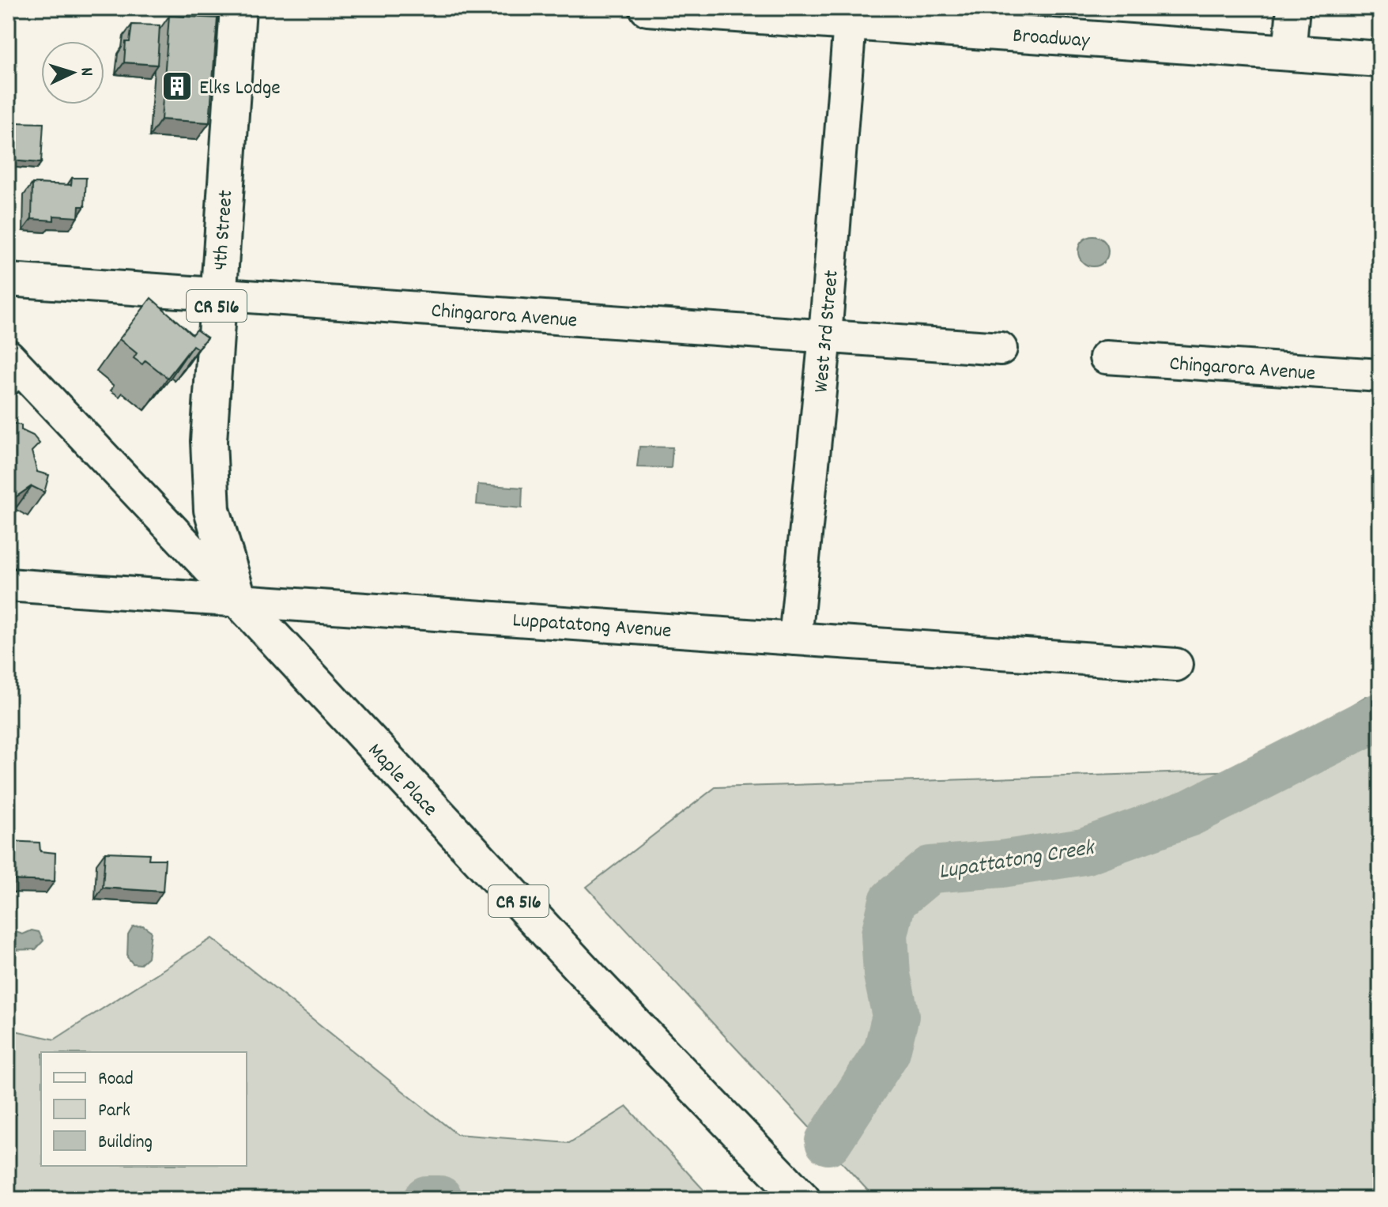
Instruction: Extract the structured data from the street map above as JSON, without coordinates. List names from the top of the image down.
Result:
{
  "streets": {
    "main road": [
      "Broadway",
      "4th Street",
      "CR 516",
      "Maple Place"
    ],
    "street": ["Chingarora Avenue", "West 3rd Street", "Luppatatong Avenue"]
  },
  "crossings": [
    ["Broadway", "West 3rd Street"],
    ["4th Street", "Chingarora Avenue"],
    ["4th Street", "Luppatatong Avenue"],
    ["4th Street", "Maple Place"],
    ["Chingarora Avenue", "West 3rd Street"],
    ["West 3rd Street", "Luppatatong Avenue"],
    ["Luppatatong Avenue", "Maple Place"]
  ],
  "water": ["Lupattatong Creek"],
  "places": {
    "building": ["Elks Lodge"]
  },
  "legend": ["Road", "Park", "Building"],
  "north": "right"
}
